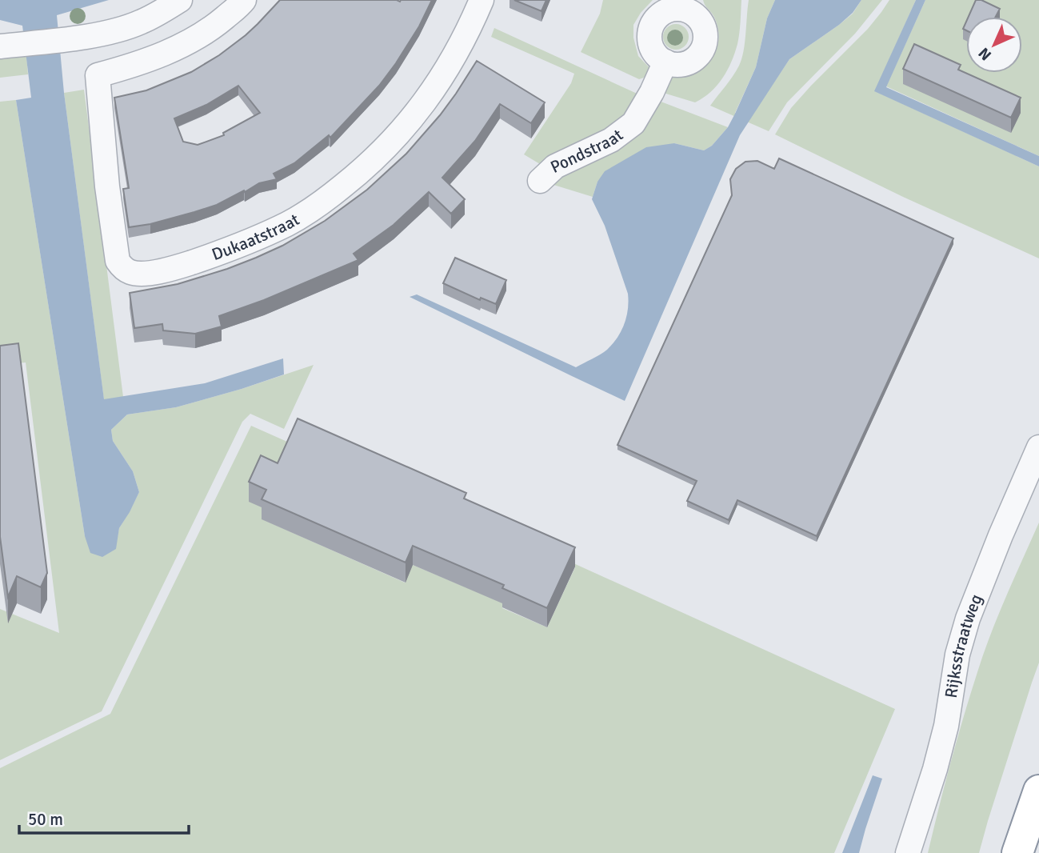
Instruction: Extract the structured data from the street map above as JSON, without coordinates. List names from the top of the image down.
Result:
{
  "streets": {
    "street": ["Pondstraat", "Dukaatstraat", "Rijksstraatweg"]
  },
  "scale_bar": "50 m",
  "north": "bottom left"
}
